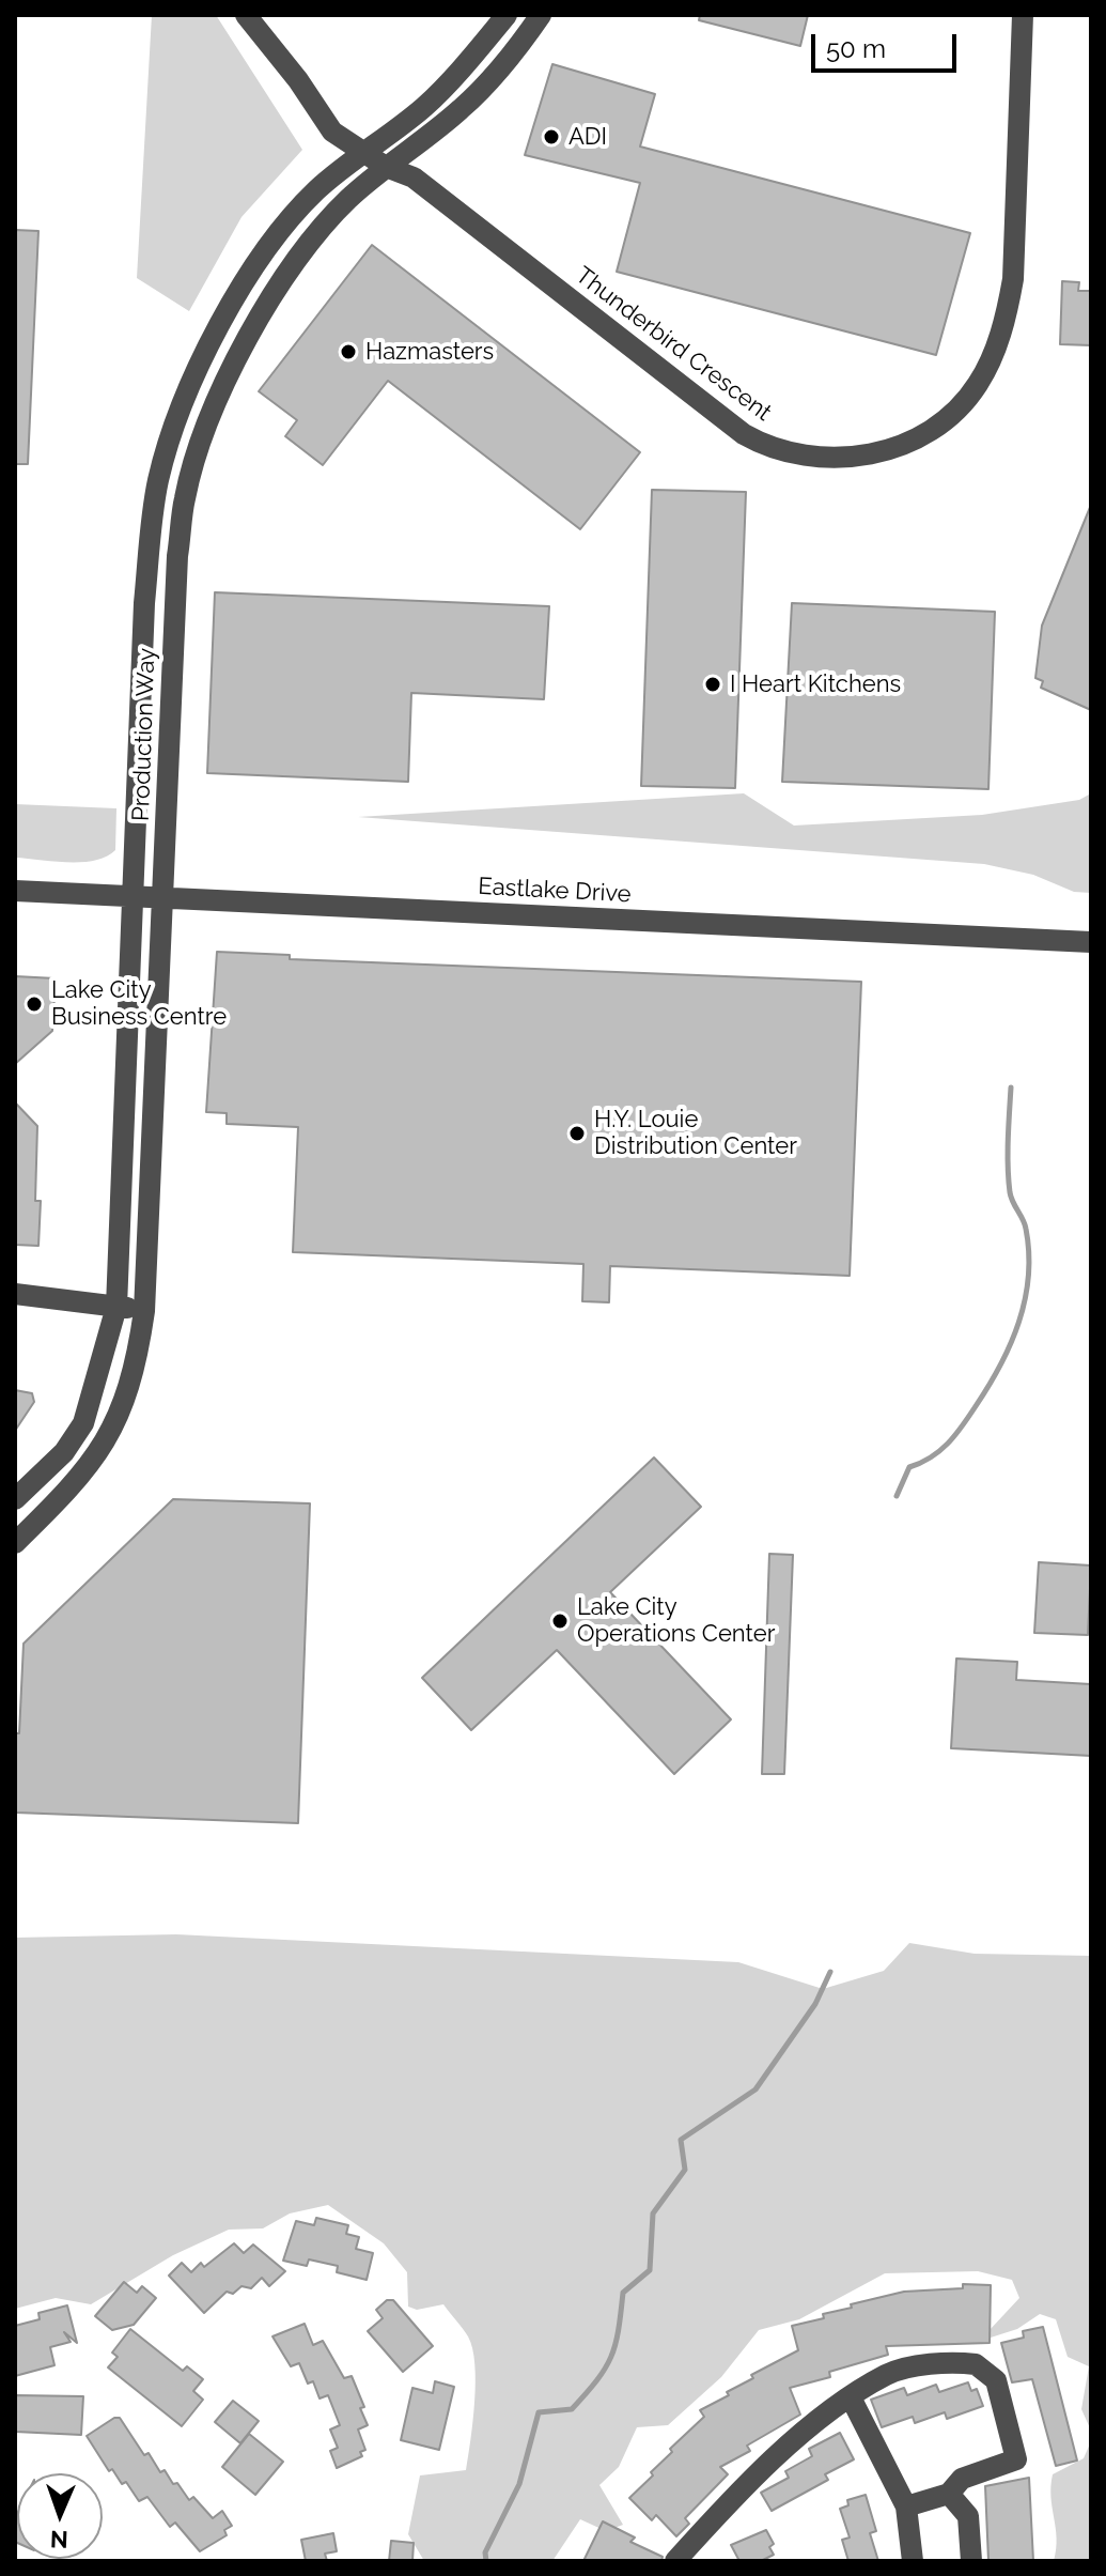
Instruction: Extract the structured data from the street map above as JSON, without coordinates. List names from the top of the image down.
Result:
{
  "streets": {
    "street": ["Thunderbird Crescent", "Production Way", "Eastlake Drive"]
  },
  "crossings": [
    ["Thunderbird Crescent", "Production Way"],
    ["Production Way", "Eastlake Drive"]
  ],
  "places": [
    "ADI",
    "Hazmasters",
    "I Heart Kitchens",
    "Lake City Business Centre",
    "H.Y. Louie Distribution Center",
    "Lake City Operations Center"
  ],
  "scale_bar": "50 m",
  "north": "bottom"
}
